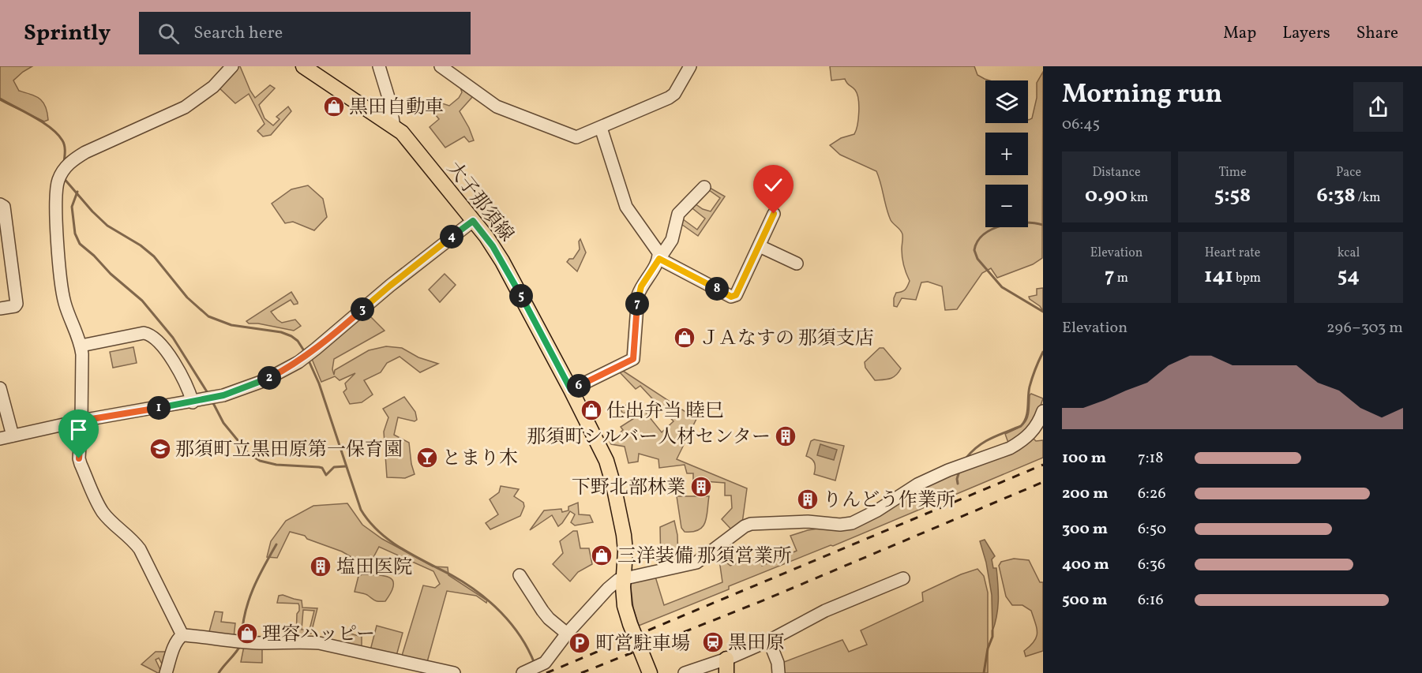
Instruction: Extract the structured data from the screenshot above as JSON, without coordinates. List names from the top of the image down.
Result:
{
  "streets": {
    "main road": ["大子那須線"]
  },
  "places": {
    "shop": [
      "黒田自動車",
      "ＪＡなすの 那須支店",
      "仕出弁当 睦巳",
      "三洋装備 那須営業所",
      "理容ハッピー"
    ],
    "building": [
      "那須町シルバー人材センター",
      "下野北部林業",
      "りんどう作業所",
      "塩田医院"
    ],
    "school or university": ["那須町立黒田原第一保育園"],
    "bar": ["とまり木"],
    "station": ["黒田原"],
    "parking": ["町営駐車場"]
  },
  "page": {
    "header": "Sprintly",
    "search": "Search here",
    "nav": ["Map", "Layers", "Share"],
    "heading": ["Morning run", "06:45"],
    "map_buttons": ["+", "−"],
    "stats": [
      ["Distance", "0.90 km"],
      ["Time", "5:58"],
      ["Pace", "6:38 /km"],
      ["Elevation", "7 m"],
      ["Heart rate", "141 bpm"],
      ["kcal", "54"]
    ],
    "pins": [
      "4",
      "8",
      "5",
      "7",
      "3",
      "2",
      "6",
      "1"
    ],
    "chart": ["Elevation", "296–303 m"],
    "list": [
      {
        "name": "100 m",
        "note": "7:18"
      },
      {
        "name": "200 m",
        "note": "6:26"
      },
      {
        "name": "300 m",
        "note": "6:50"
      },
      {
        "name": "400 m",
        "note": "6:36"
      },
      {
        "name": "500 m",
        "note": "6:16"
      }
    ]
  }
}
